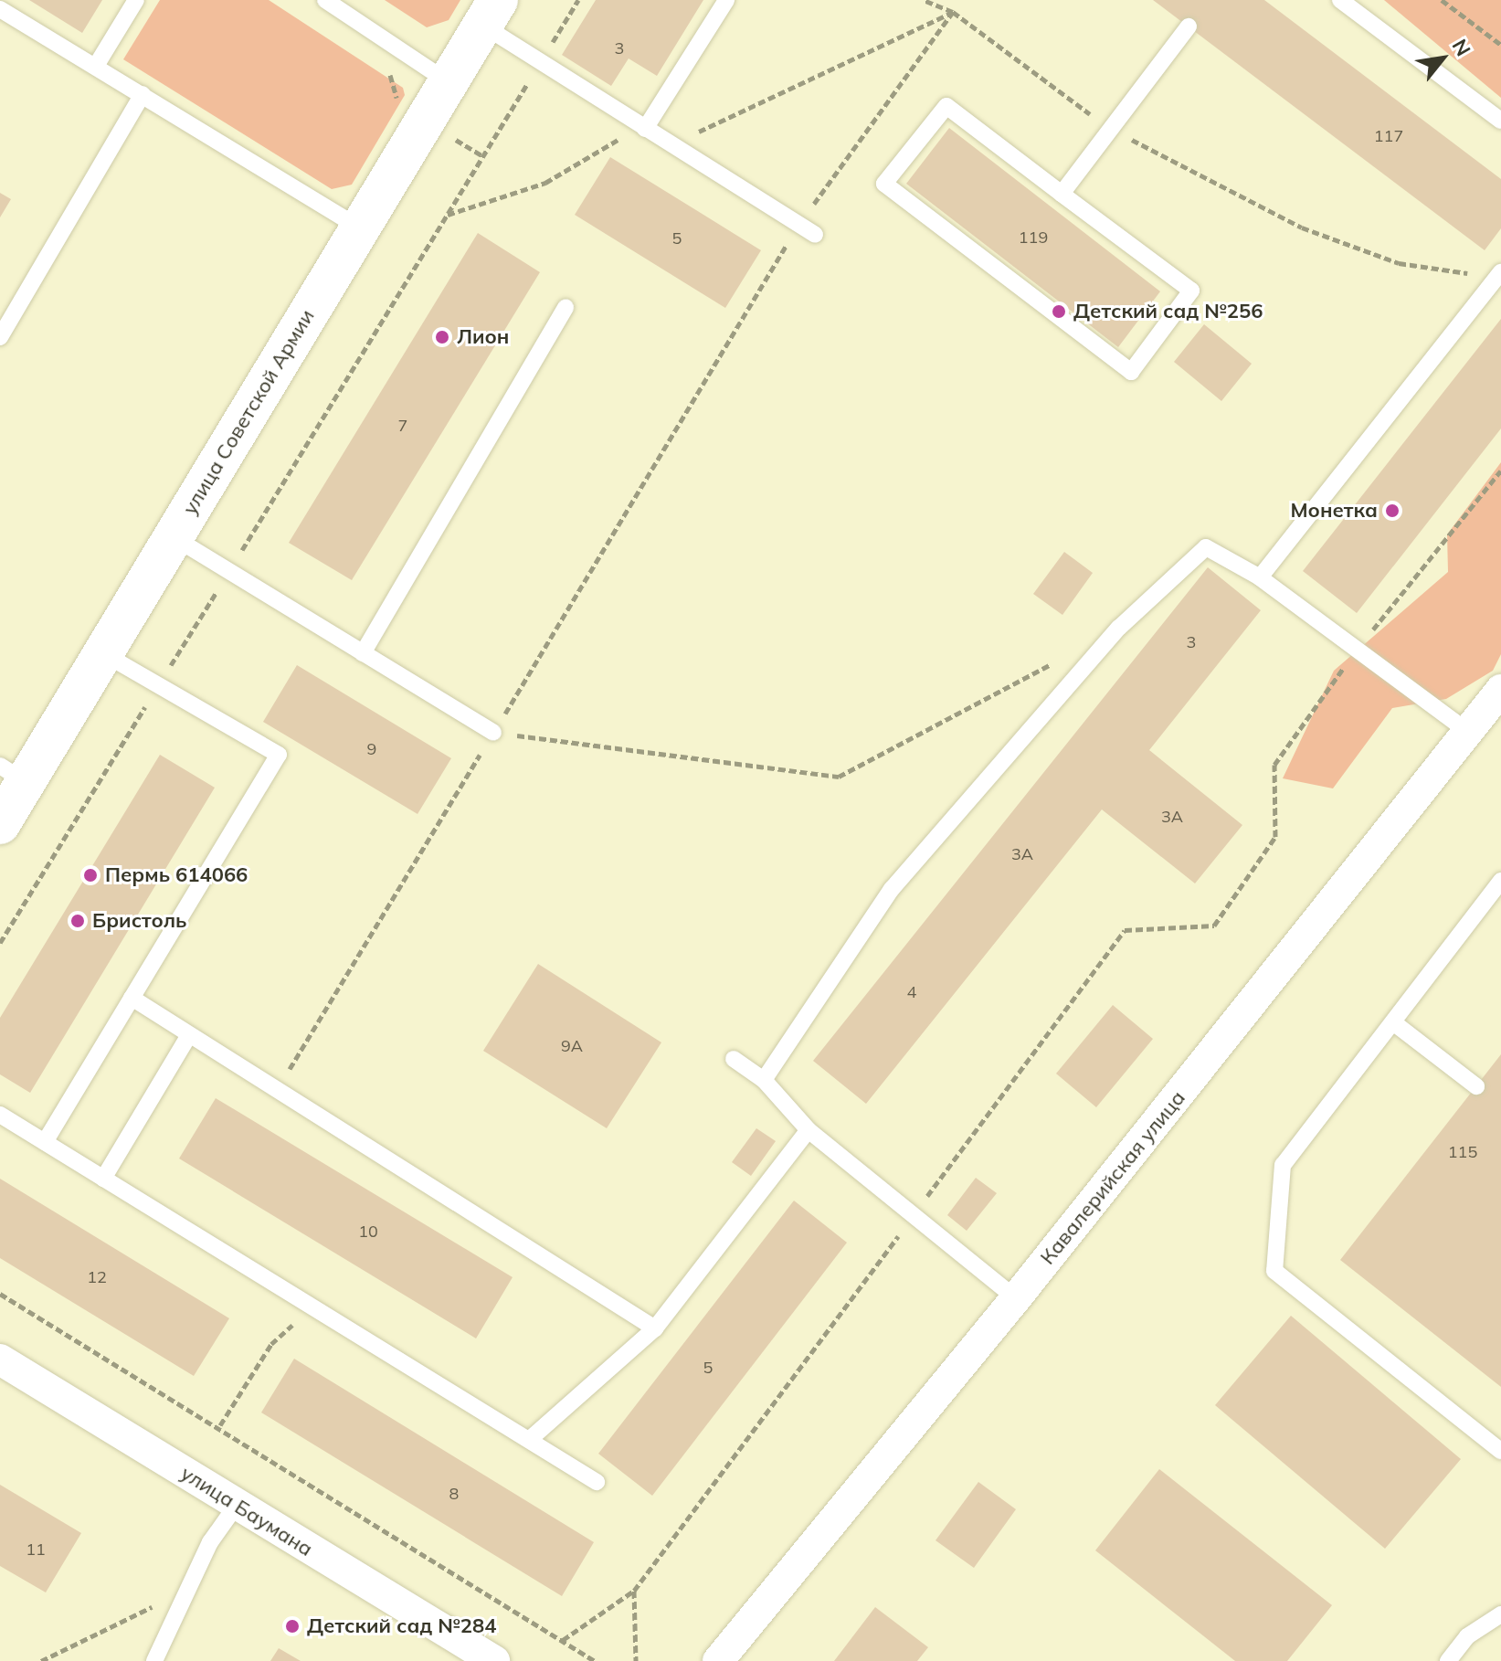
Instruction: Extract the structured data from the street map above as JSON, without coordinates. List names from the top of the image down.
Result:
{
  "streets": {
    "street": ["улица Советской Армии", "Кавалерийская улица", "улица Баумана"]
  },
  "places": [
    "Детский сад №256",
    "Лион",
    "Монетка",
    "Пермь 614066",
    "Бристоль",
    "Детский сад №284"
  ],
  "house_numbers": [
    "3",
    "117",
    "119",
    "5",
    "7",
    "3",
    "9",
    "3А",
    "3А",
    "4",
    "9А",
    "115",
    "10",
    "12",
    "5",
    "8",
    "11"
  ],
  "north": "top right"
}
